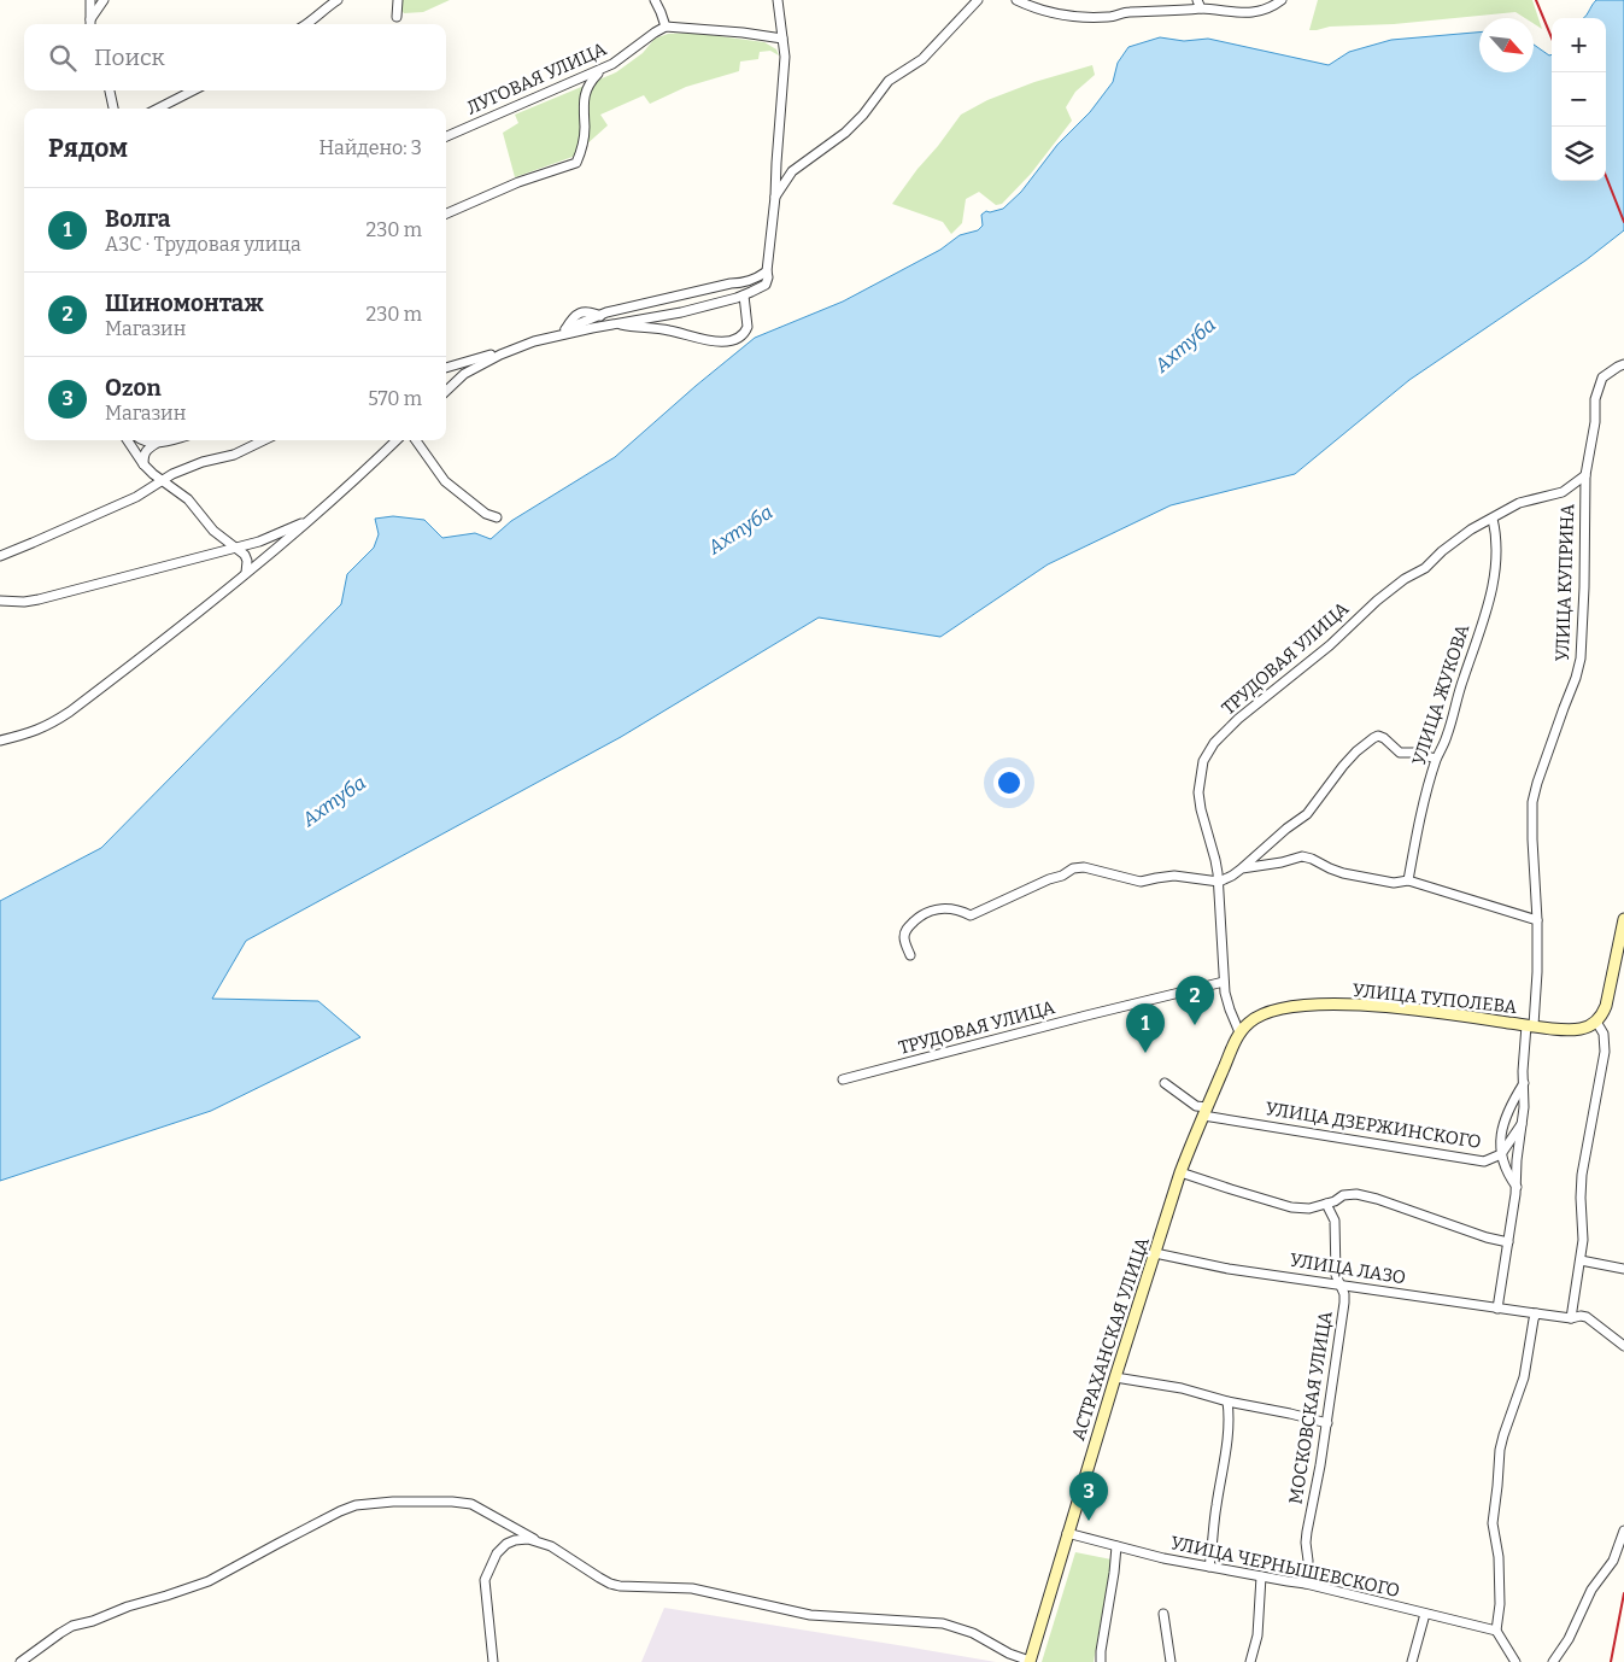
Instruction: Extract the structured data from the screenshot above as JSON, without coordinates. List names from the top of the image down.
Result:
{
  "streets": {
    "main road": ["УЛИЦА ТУПОЛЕВА", "АСТРАХАНСКАЯ УЛИЦА"],
    "street": [
      "ЛУГОВАЯ УЛИЦА",
      "УЛИЦА КУПРИНА",
      "ТРУДОВАЯ УЛИЦА",
      "УЛИЦА ЖУКОВА",
      "УЛИЦА ДЗЕРЖИНСКОГО",
      "УЛИЦА ЛАЗО",
      "МОСКОВСКАЯ УЛИЦА",
      "УЛИЦА ЧЕРНЫШЕВСКОГО"
    ]
  },
  "crossings": [
    ["УЛИЦА КУПРИНА", "ТРУДОВАЯ УЛИЦА"],
    ["УЛИЦА КУПРИНА", "УЛИЦА ТУПОЛЕВА"],
    ["УЛИЦА КУПРИНА", "УЛИЦА ДЗЕРЖИНСКОГО"],
    ["УЛИЦА КУПРИНА", "УЛИЦА ЛАЗО"],
    ["ТРУДОВАЯ УЛИЦА", "УЛИЦА ЖУКОВА"],
    ["ТРУДОВАЯ УЛИЦА", "УЛИЦА ТУПОЛЕВА"],
    ["ТРУДОВАЯ УЛИЦА", "АСТРАХАНСКАЯ УЛИЦА"],
    ["УЛИЦА ТУПОЛЕВА", "АСТРАХАНСКАЯ УЛИЦА"],
    ["УЛИЦА ДЗЕРЖИНСКОГО", "АСТРАХАНСКАЯ УЛИЦА"],
    ["УЛИЦА ЛАЗО", "АСТРАХАНСКАЯ УЛИЦА"],
    ["УЛИЦА ЛАЗО", "МОСКОВСКАЯ УЛИЦА"],
    ["АСТРАХАНСКАЯ УЛИЦА", "УЛИЦА ЧЕРНЫШЕВСКОГО"],
    ["МОСКОВСКАЯ УЛИЦА", "УЛИЦА ЧЕРНЫШЕВСКОГО"]
  ],
  "water": ["Ахтуба"],
  "north": "bottom right",
  "page": {
    "map_buttons": ["+", "−"],
    "search": "Поиск",
    "heading": ["Рядом", "Найдено: 3"],
    "list": [
      {
        "mark": "1",
        "name": "Волга",
        "note": "АЗС · Трудовая улица",
        "value": "230 m"
      },
      {
        "mark": "2",
        "name": "Шиномонтаж",
        "note": "Магазин",
        "value": "230 m"
      },
      {
        "mark": "3",
        "name": "Ozon",
        "note": "Магазин",
        "value": "570 m"
      }
    ],
    "pins": ["2", "1", "3"]
  }
}
